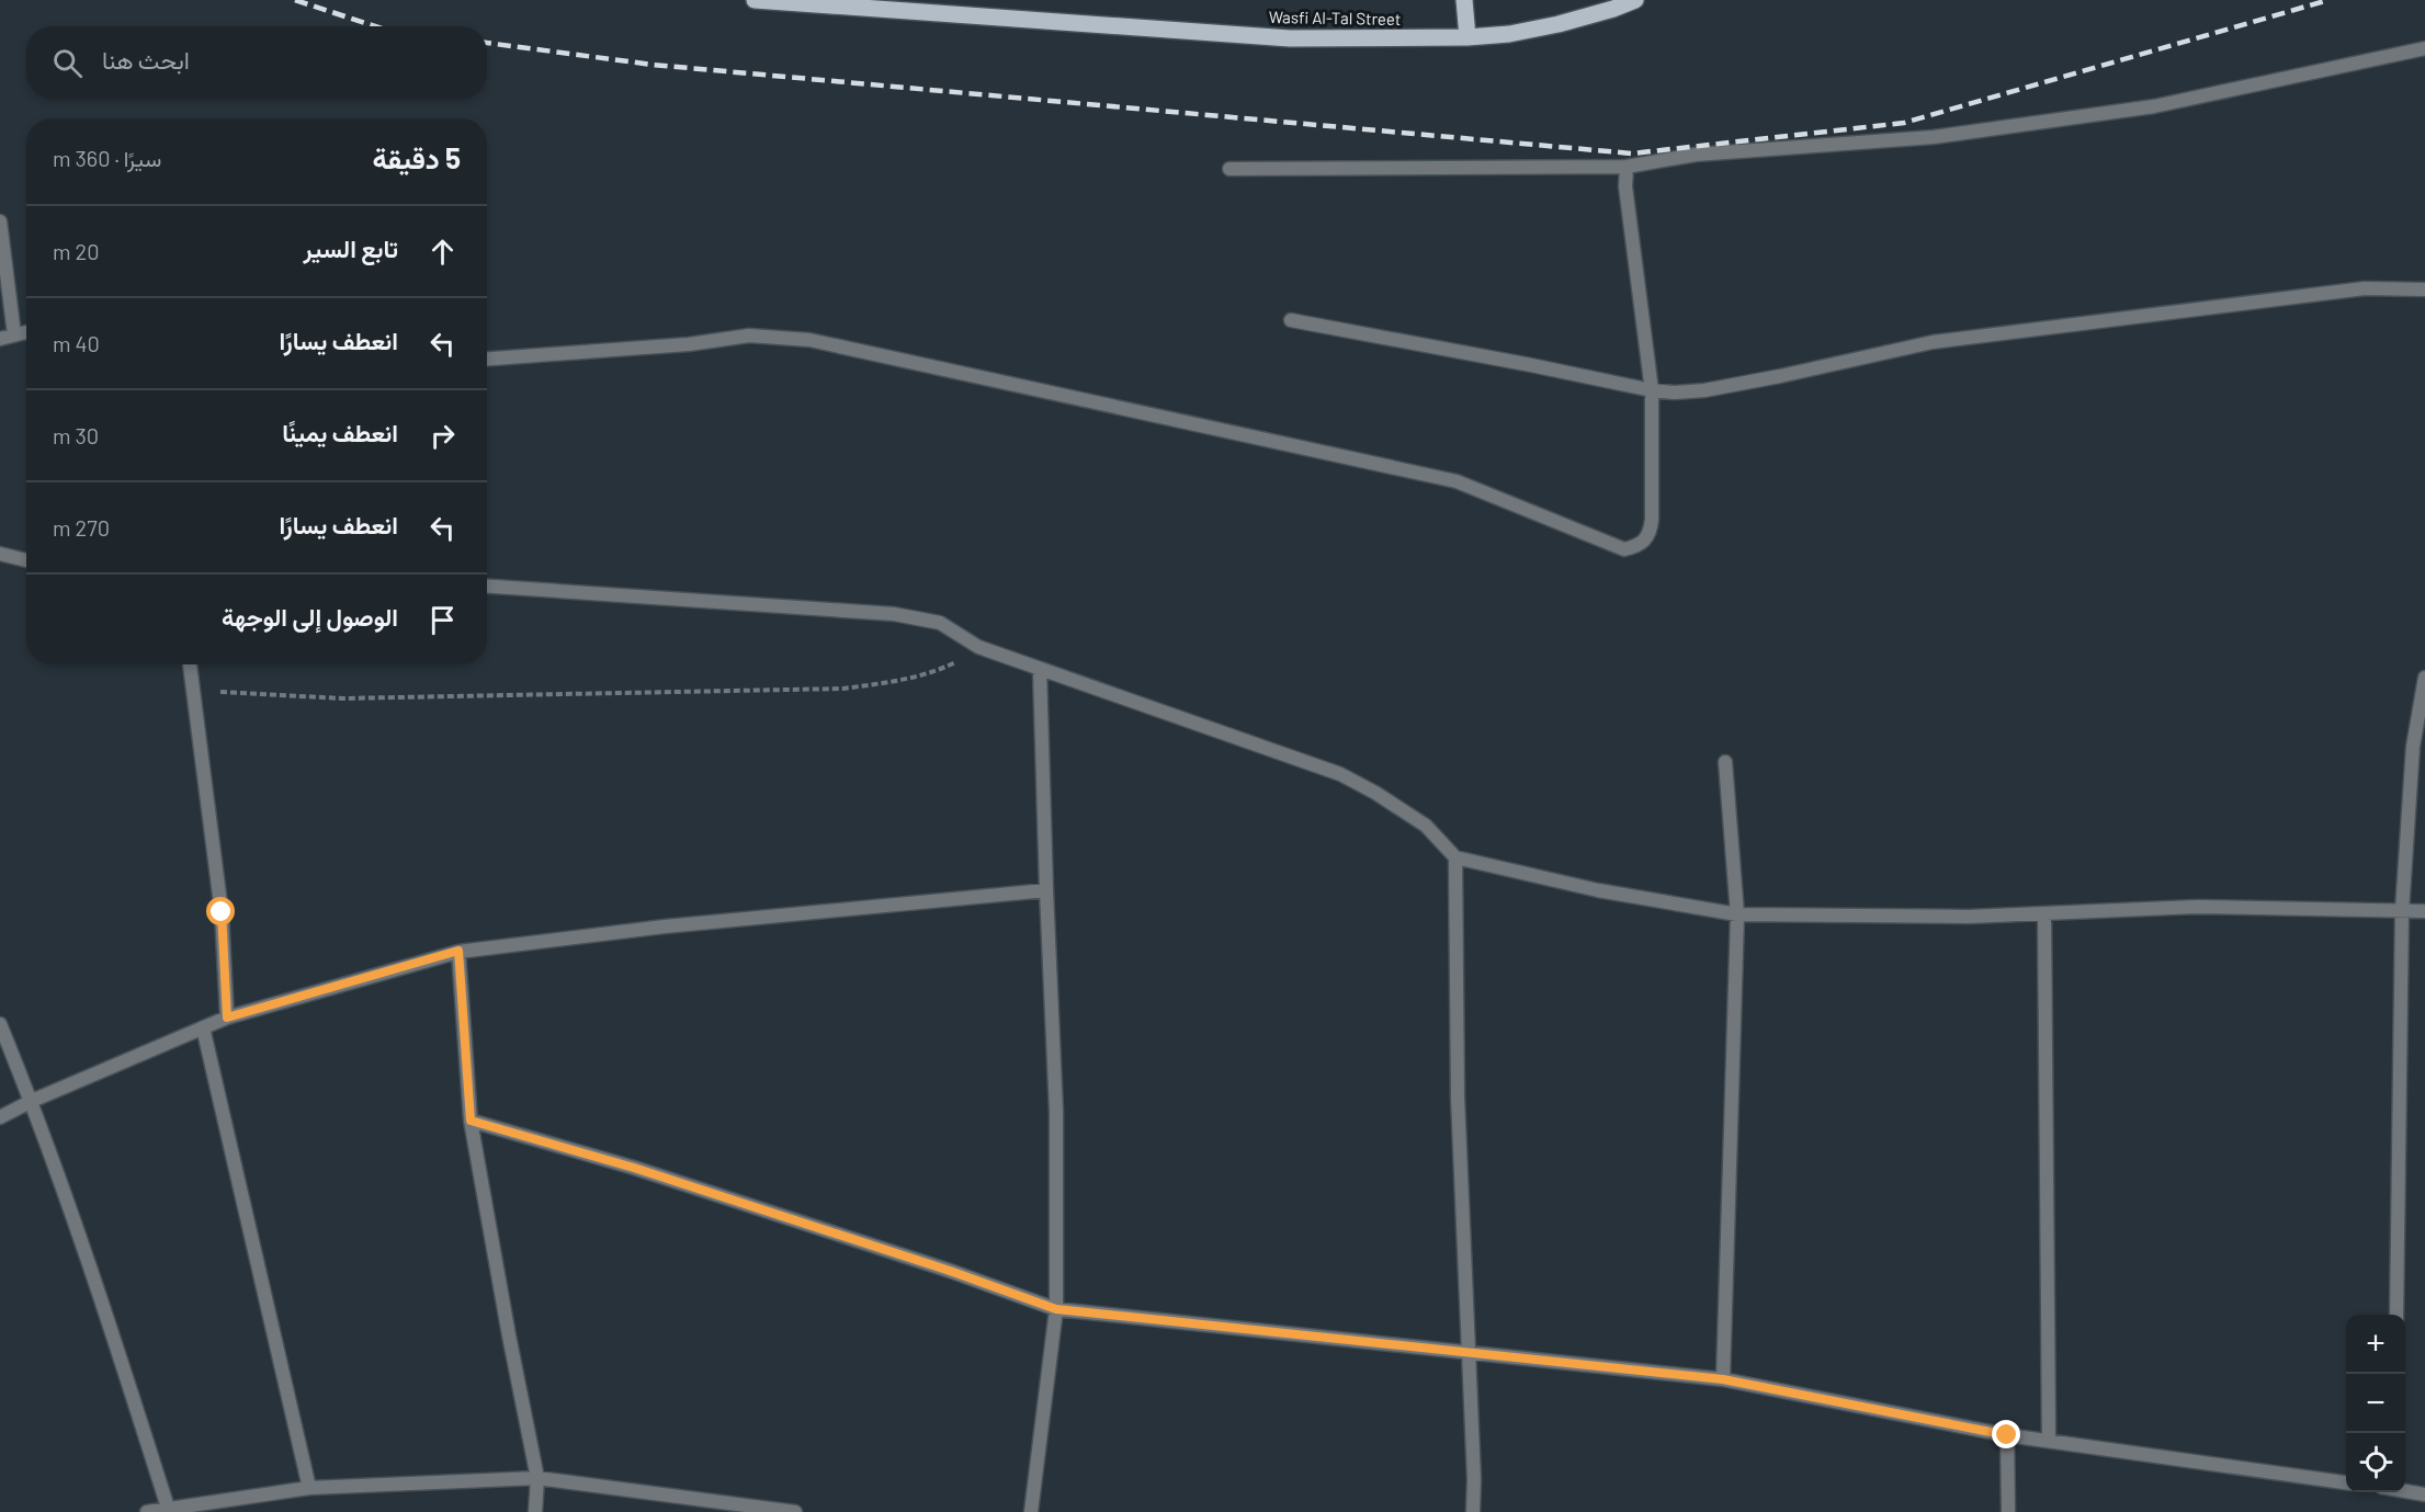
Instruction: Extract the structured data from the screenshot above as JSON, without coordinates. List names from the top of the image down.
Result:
{
  "streets": {
    "main road": ["Wasfi Al-Tal Street"]
  },
  "page": {
    "search": "ابحث هنا",
    "heading": ["5 دقيقة", "سيرًا · 360 m"],
    "list": [
      ["تابع السير", "20 m"],
      ["انعطف يسارًا", "40 m"],
      ["انعطف يمينًا", "30 m"],
      ["انعطف يسارًا", "270 m"],
      "الوصول إلى الوجهة"
    ],
    "map_buttons": ["+", "−"]
  }
}
